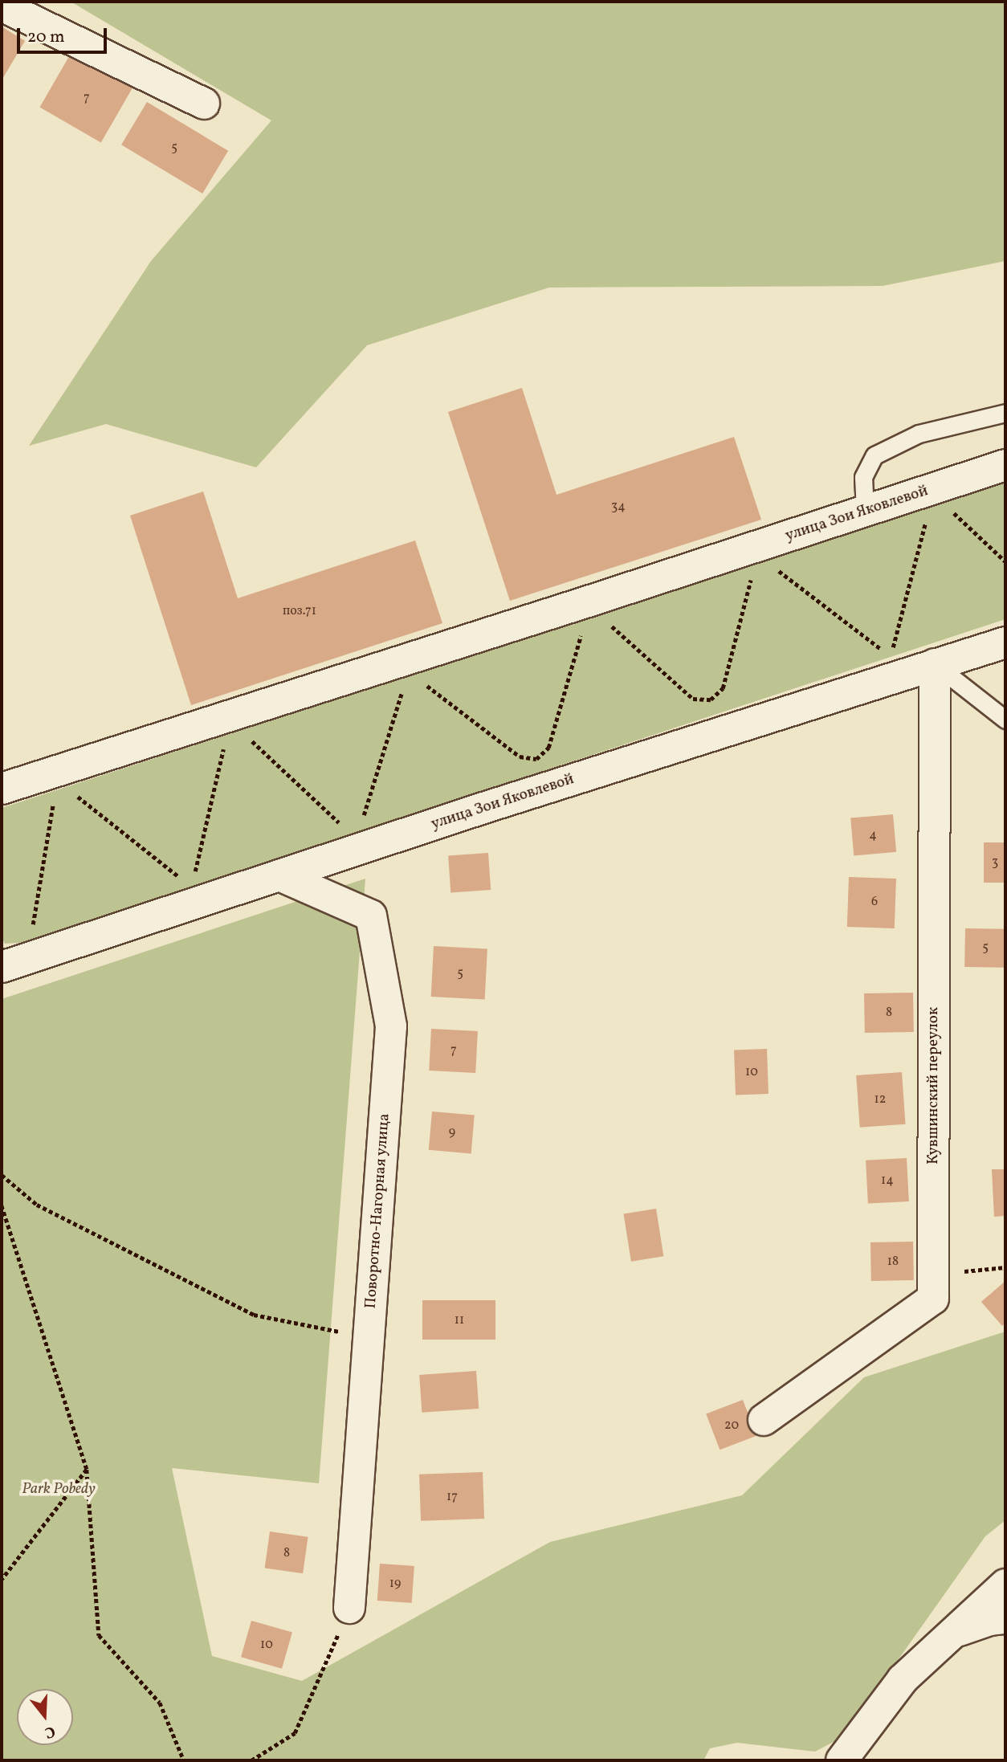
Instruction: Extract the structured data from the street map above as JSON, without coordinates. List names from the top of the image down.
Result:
{
  "streets": {
    "street": ["улица Зои Яковлевой", "Кувшинский переулок", "Поворотно-Нагорная улица"]
  },
  "crossings": [
    ["улица Зои Яковлевой", "Кувшинский переулок"],
    ["улица Зои Яковлевой", "Поворотно-Нагорная улица"]
  ],
  "parks": ["Park Pobedy"],
  "house_numbers": [
    "7",
    "5",
    "34",
    "поз.71",
    "4",
    "3",
    "6",
    "5",
    "5",
    "8",
    "7",
    "10",
    "12",
    "9",
    "14",
    "18",
    "11",
    "20",
    "17",
    "8",
    "19",
    "10"
  ],
  "scale_bar": "20 m",
  "north": "bottom"
}
